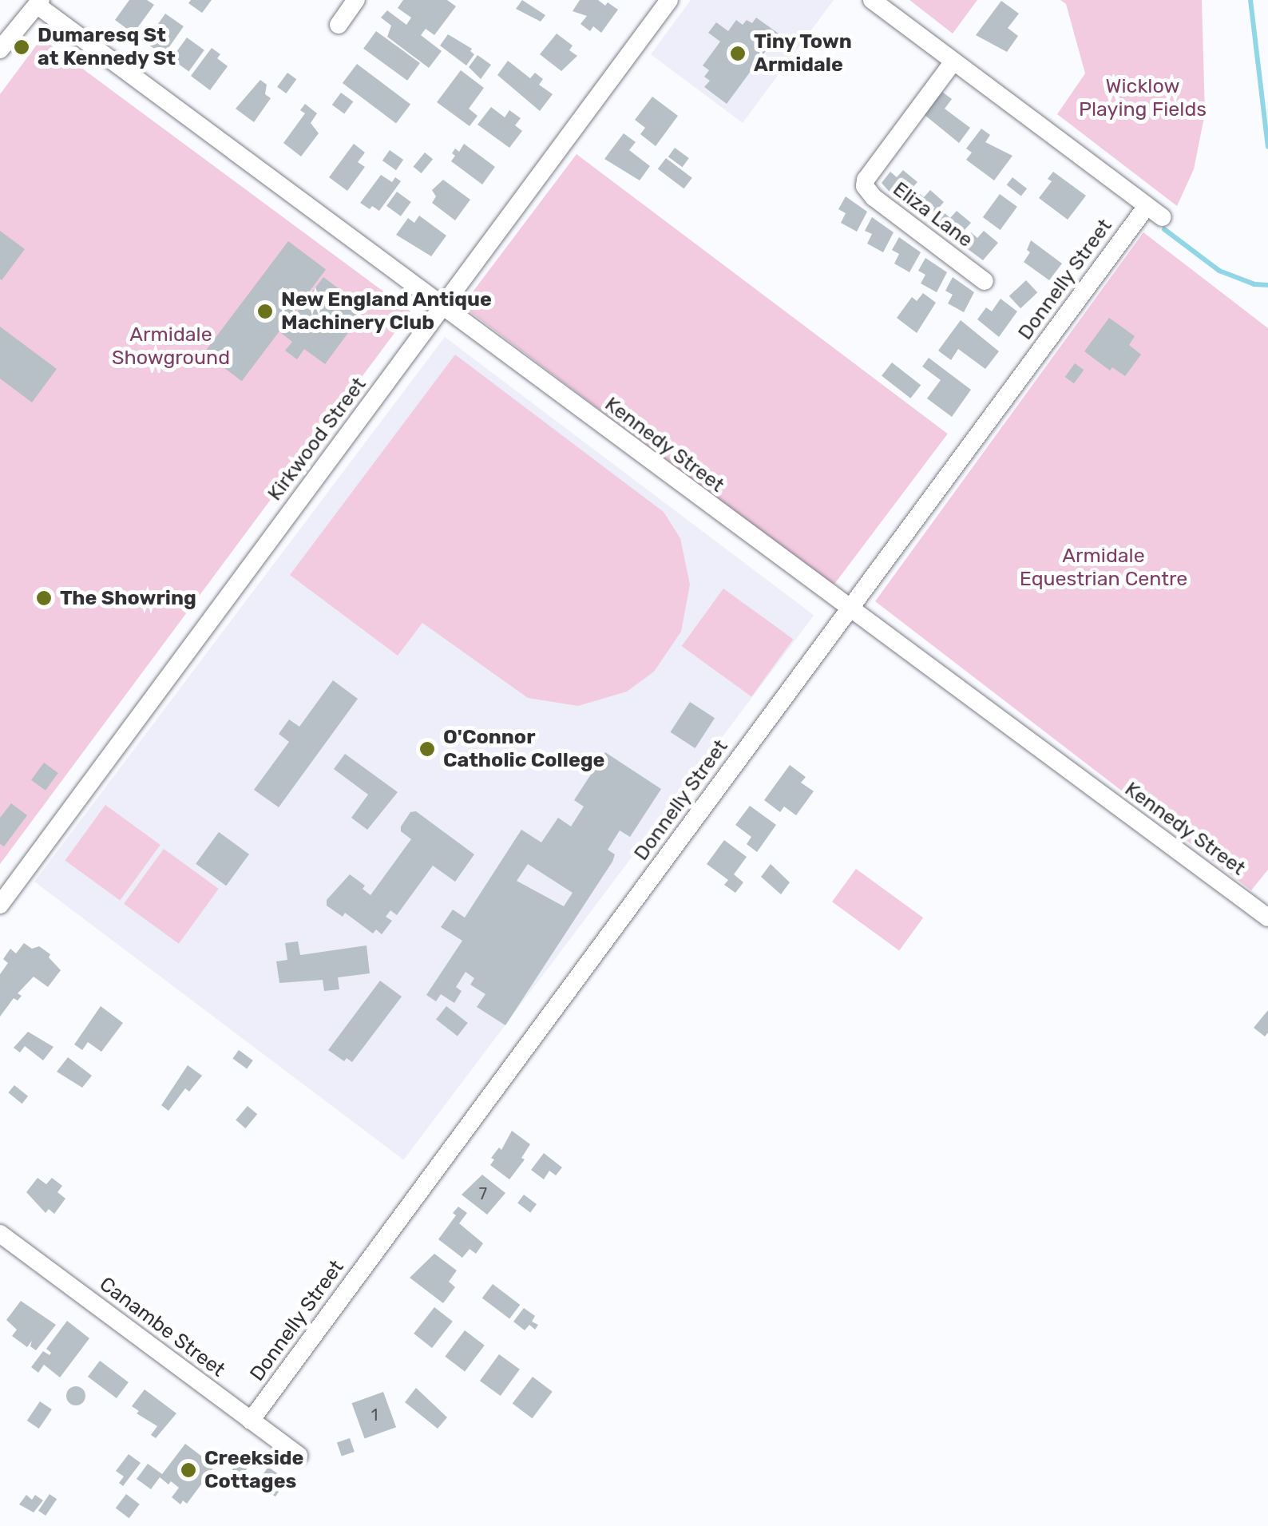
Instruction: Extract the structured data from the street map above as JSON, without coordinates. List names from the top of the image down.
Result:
{
  "streets": {
    "street": [
      "Eliza Lane",
      "Donnelly Street",
      "Kirkwood Street",
      "Kennedy Street",
      "Canambe Street"
    ]
  },
  "crossings": [
    ["Donnelly Street", "Kennedy Street"],
    ["Donnelly Street", "Canambe Street"],
    ["Kirkwood Street", "Kennedy Street"]
  ],
  "parks": ["Wicklow Playing Fields", "Armidale Showground", "Armidale Equestrian Centre"],
  "places": [
    "Dumaresq St at Kennedy St",
    "Tiny Town Armidale",
    "New England Antique Machinery Club",
    "The Showring",
    "O'Connor Catholic College",
    "Creekside Cottages"
  ],
  "house_numbers": ["7", "1"]
}
